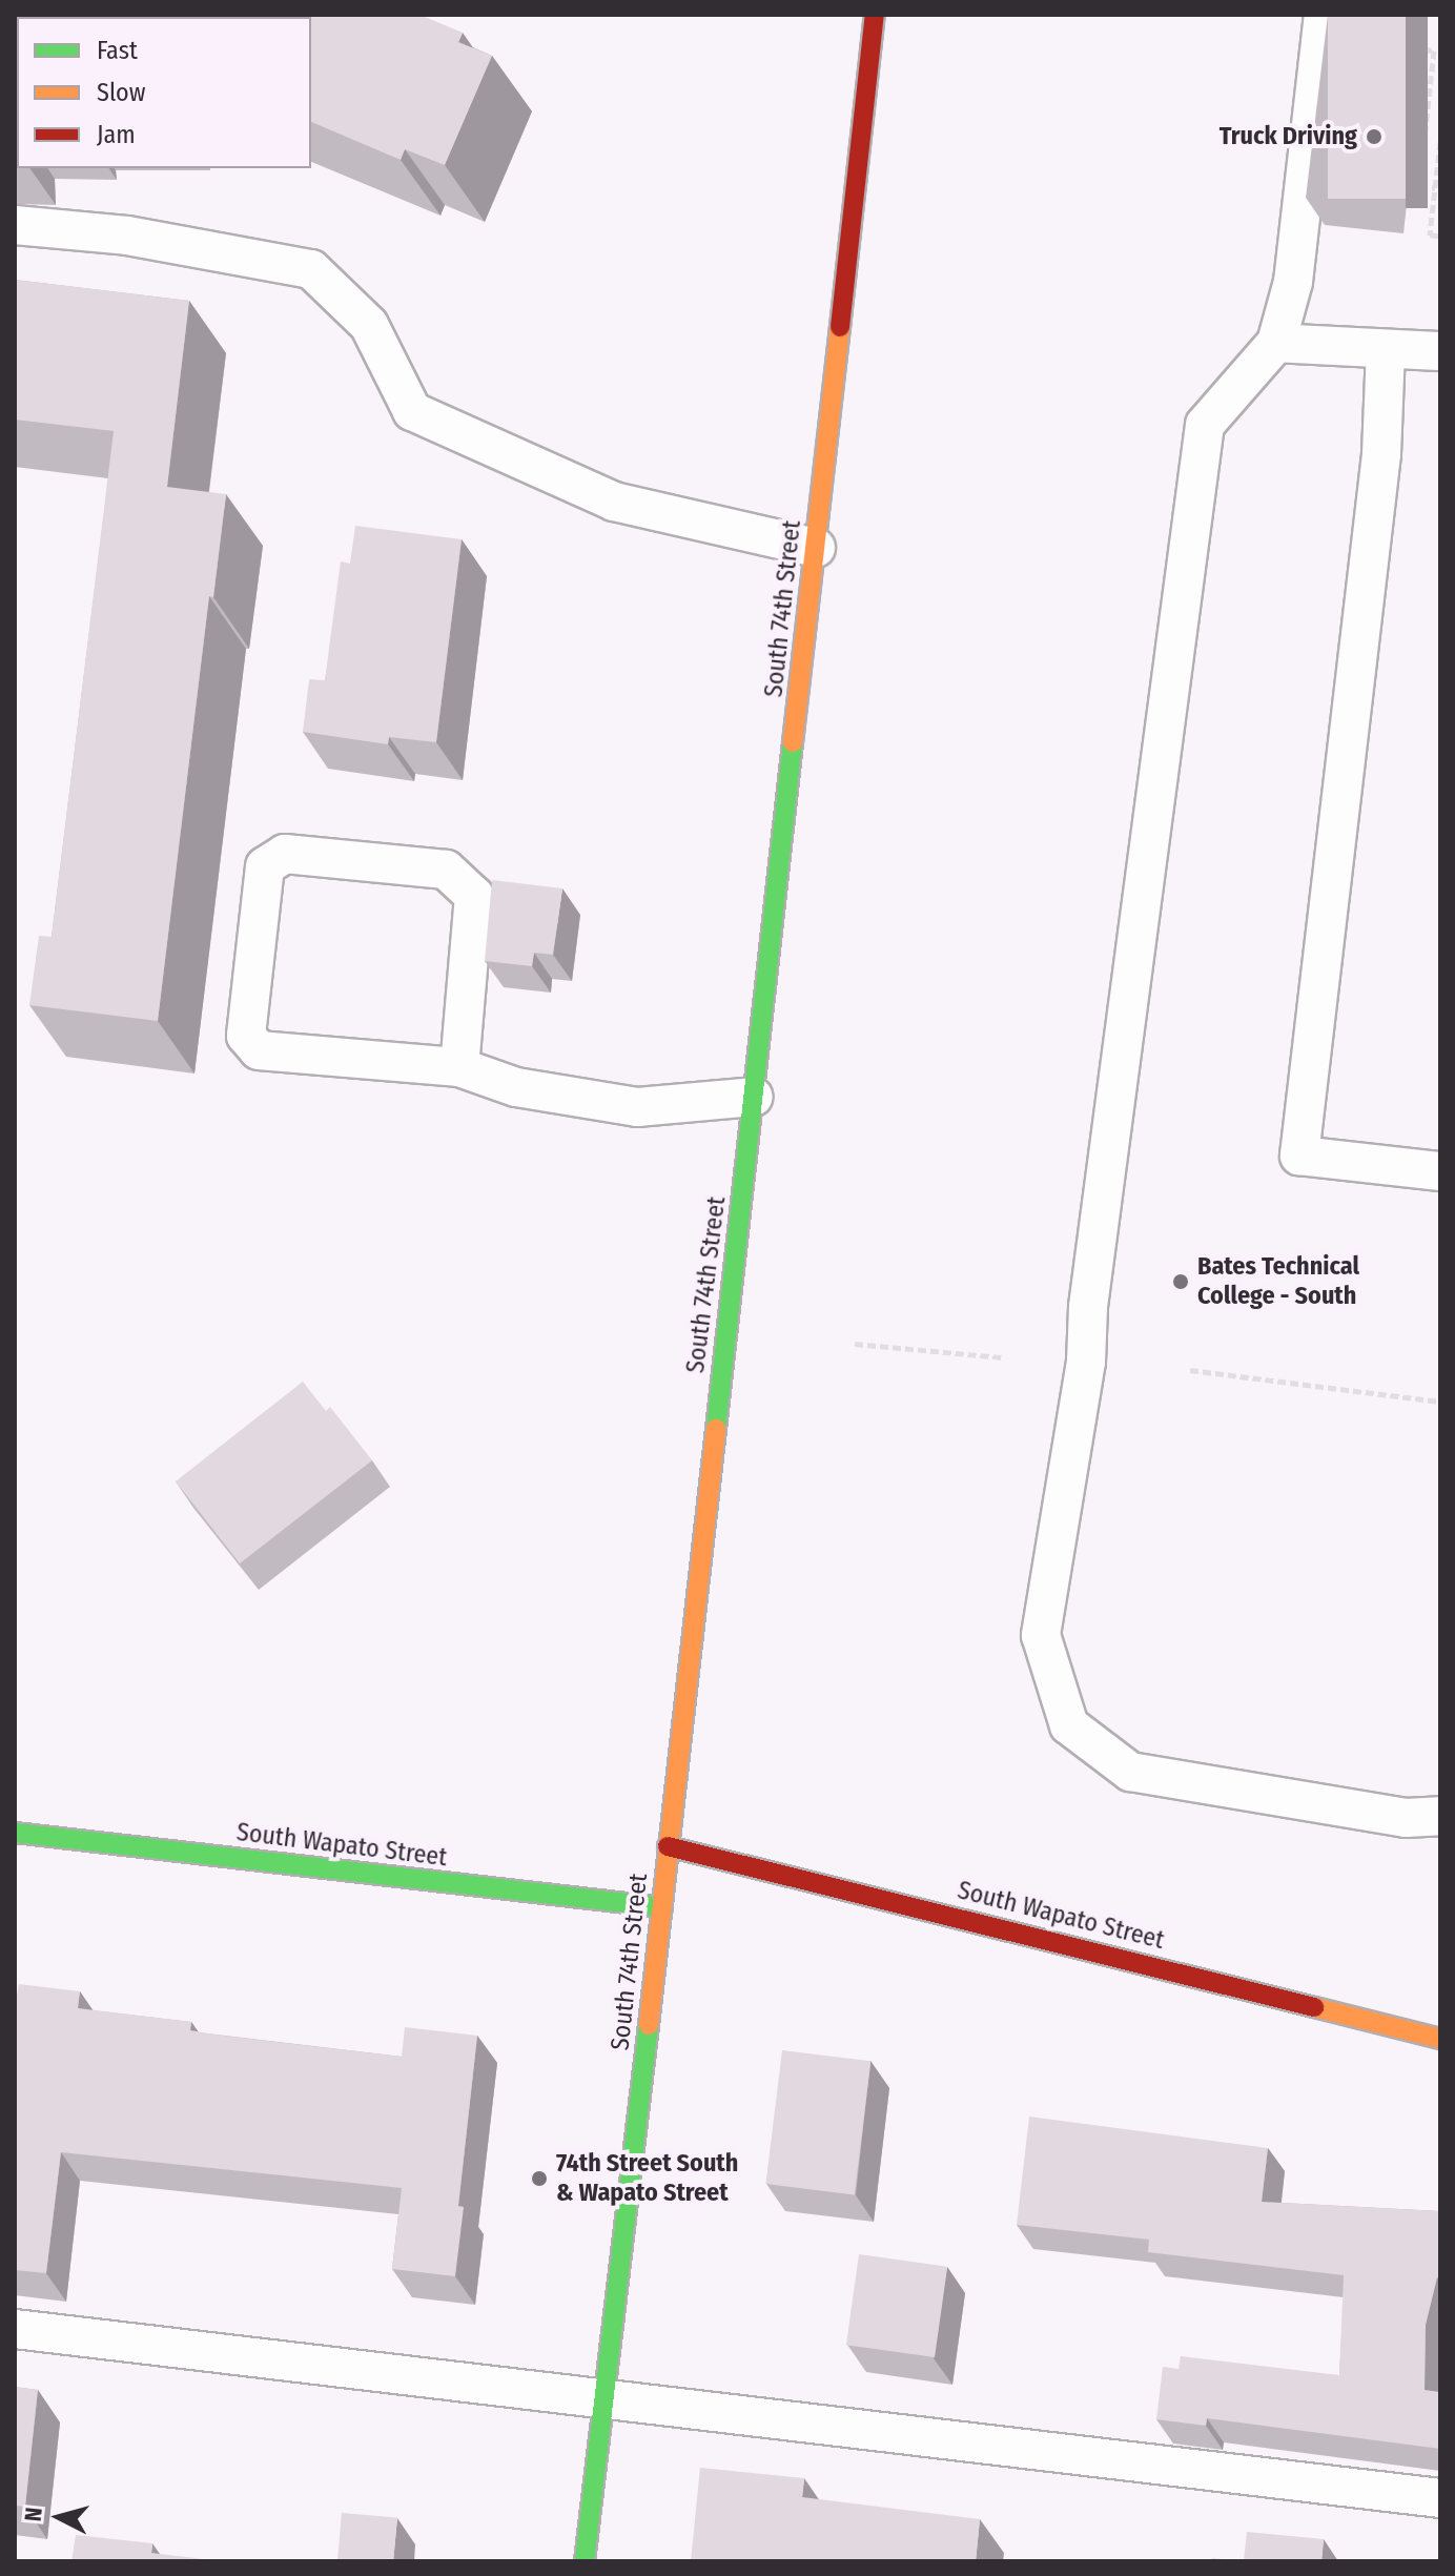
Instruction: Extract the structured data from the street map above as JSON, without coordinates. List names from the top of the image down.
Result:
{
  "streets": {
    "main road": ["South 74th Street", "South Wapato Street"]
  },
  "crossings": [
    ["South 74th Street", "South Wapato Street"]
  ],
  "places": ["Truck Driving", "Bates Technical College - South", "74th Street South & Wapato Street"],
  "legend": ["Fast", "Slow", "Jam"],
  "north": "left"
}
